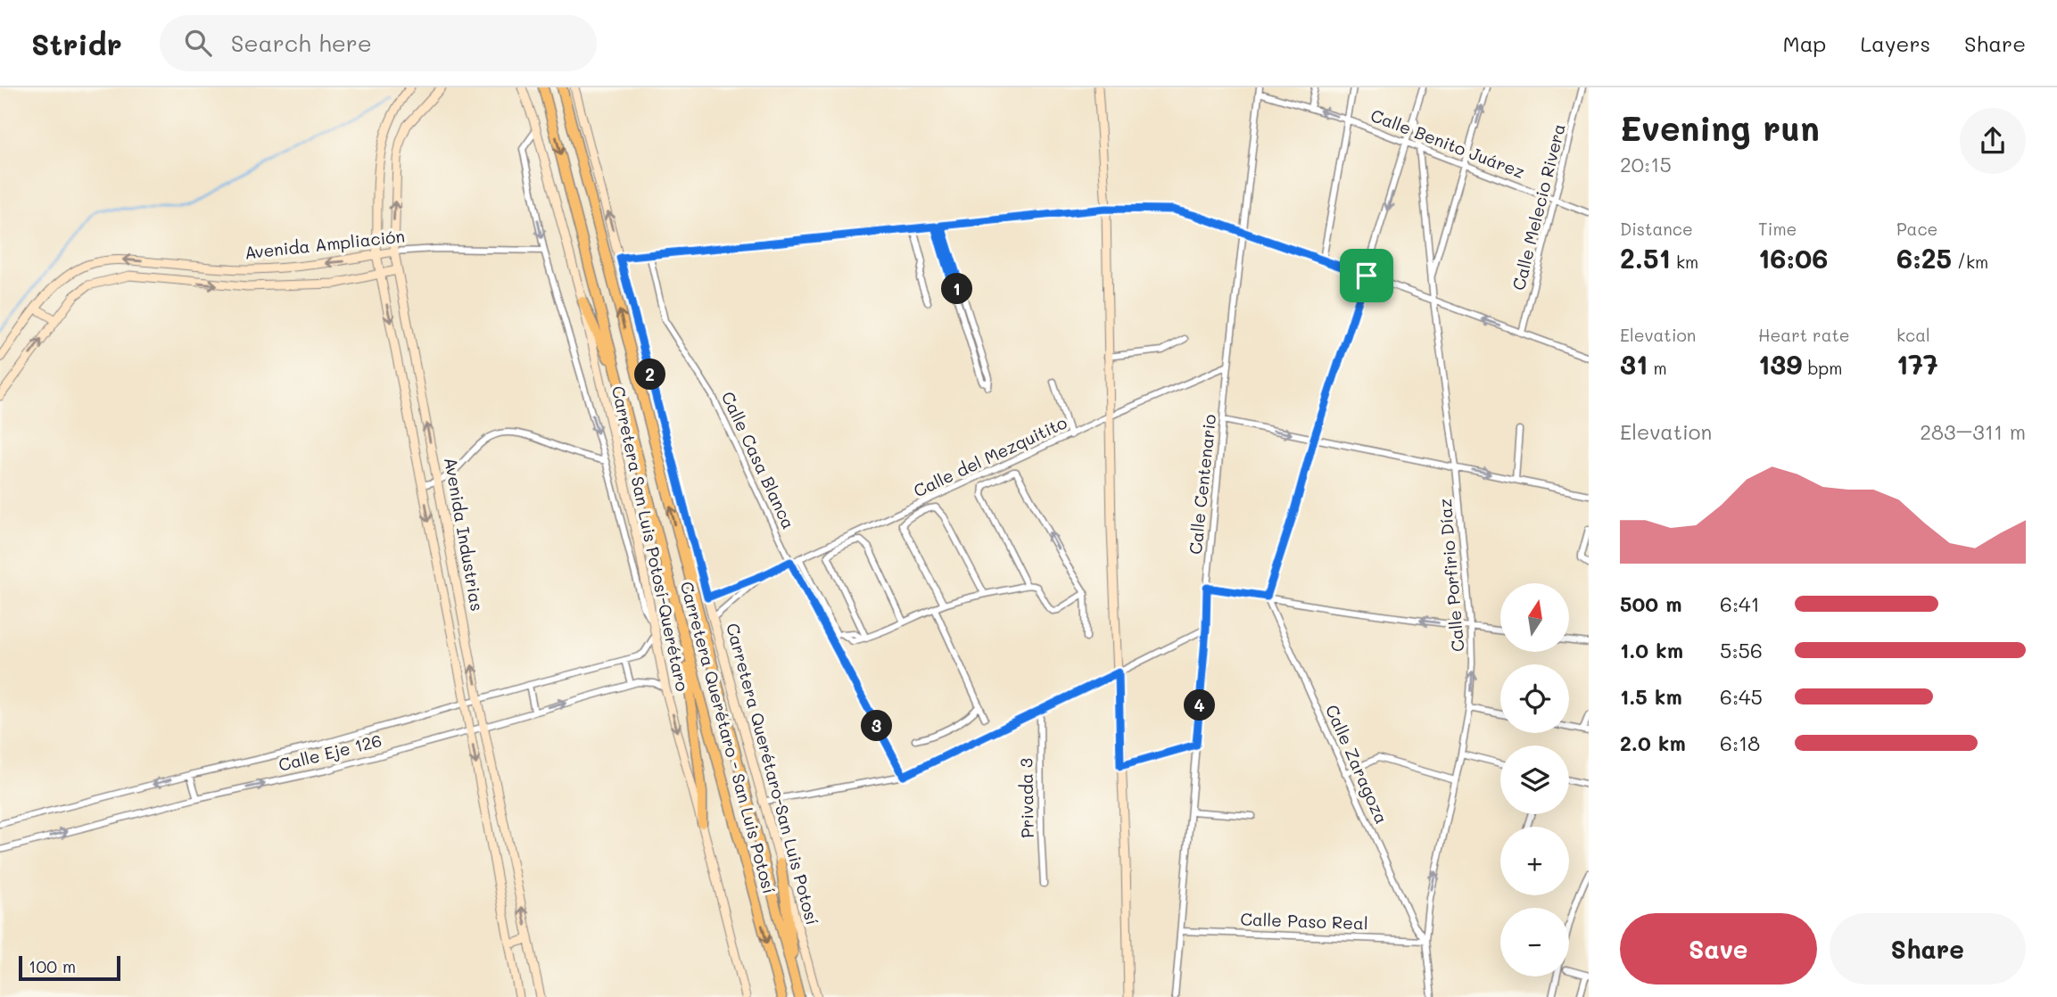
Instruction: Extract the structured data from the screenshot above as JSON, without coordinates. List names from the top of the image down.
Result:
{
  "streets": {
    "highway": ["Carretera Querétaro - San Luis Potosí"],
    "main road": [
      "Avenida Ampliación",
      "Avenida Industrias",
      "Carretera San Luis Potosí-Querétaro",
      "Carretera Querétaro-San Luis Potosí"
    ],
    "street": [
      "Calle Benito Juárez",
      "Calle Melecio Rivera",
      "Calle del Mezquitito",
      "Calle Casa Blanca",
      "Calle Centenario",
      "Calle Porfirio Díaz",
      "Calle Eje 126",
      "Calle Zaragoza",
      "Privada 3",
      "Calle Paso Real"
    ]
  },
  "crossings": [
    ["Calle Benito Juárez", "Calle Melecio Rivera"],
    ["Calle Benito Juárez", "Calle Centenario"],
    ["Calle Benito Juárez", "Calle Porfirio Díaz"],
    ["Avenida Ampliación", "Avenida Industrias"],
    ["Calle del Mezquitito", "Calle Casa Blanca"],
    ["Calle del Mezquitito", "Calle Centenario"],
    ["Calle del Mezquitito", "Carretera Querétaro-San Luis Potosí"],
    ["Calle Centenario", "Calle Paso Real"],
    ["Avenida Industrias", "Calle Eje 126"],
    ["Carretera San Luis Potosí-Querétaro", "Calle Eje 126"],
    ["Calle Porfirio Díaz", "Calle Zaragoza"],
    ["Calle Porfirio Díaz", "Calle Paso Real"],
    ["Calle Zaragoza", "Calle Paso Real"]
  ],
  "scale_bar": "100 m",
  "north": "top",
  "page": {
    "header": "Stridr",
    "search": "Search here",
    "nav": ["Map", "Layers", "Share"],
    "heading": ["Evening run", "20:15"],
    "stats": [
      ["Distance", "2.51 km"],
      ["Time", "16:06"],
      ["Pace", "6:25 /km"],
      ["Elevation", "31 m"],
      ["Heart rate", "139 bpm"],
      ["kcal", "177"]
    ],
    "pins": [
      "1",
      "2",
      "4",
      "3"
    ],
    "chart": ["Elevation", "283–311 m"],
    "list": [
      {
        "name": "500 m",
        "note": "6:41"
      },
      {
        "name": "1.0 km",
        "note": "5:56"
      },
      {
        "name": "1.5 km",
        "note": "6:45"
      },
      {
        "name": "2.0 km",
        "note": "6:18"
      }
    ],
    "map_buttons": ["+", "−"],
    "buttons": ["Save", "Share"],
    "scale": "100 m"
  }
}
